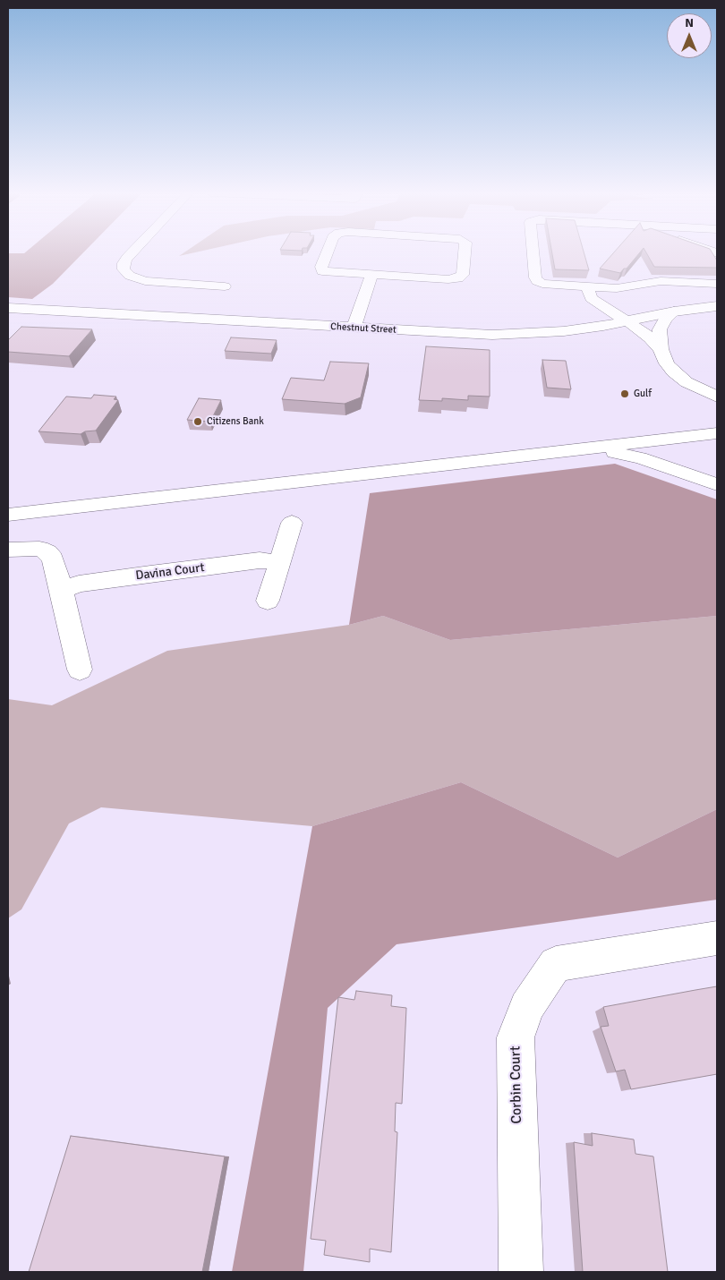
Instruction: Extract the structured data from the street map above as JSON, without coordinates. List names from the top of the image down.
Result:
{
  "streets": {
    "main road": ["Chestnut Street", "Davina Court", "Corbin Court"]
  },
  "places": ["Gulf", "Citizens Bank"],
  "north": "top"
}
